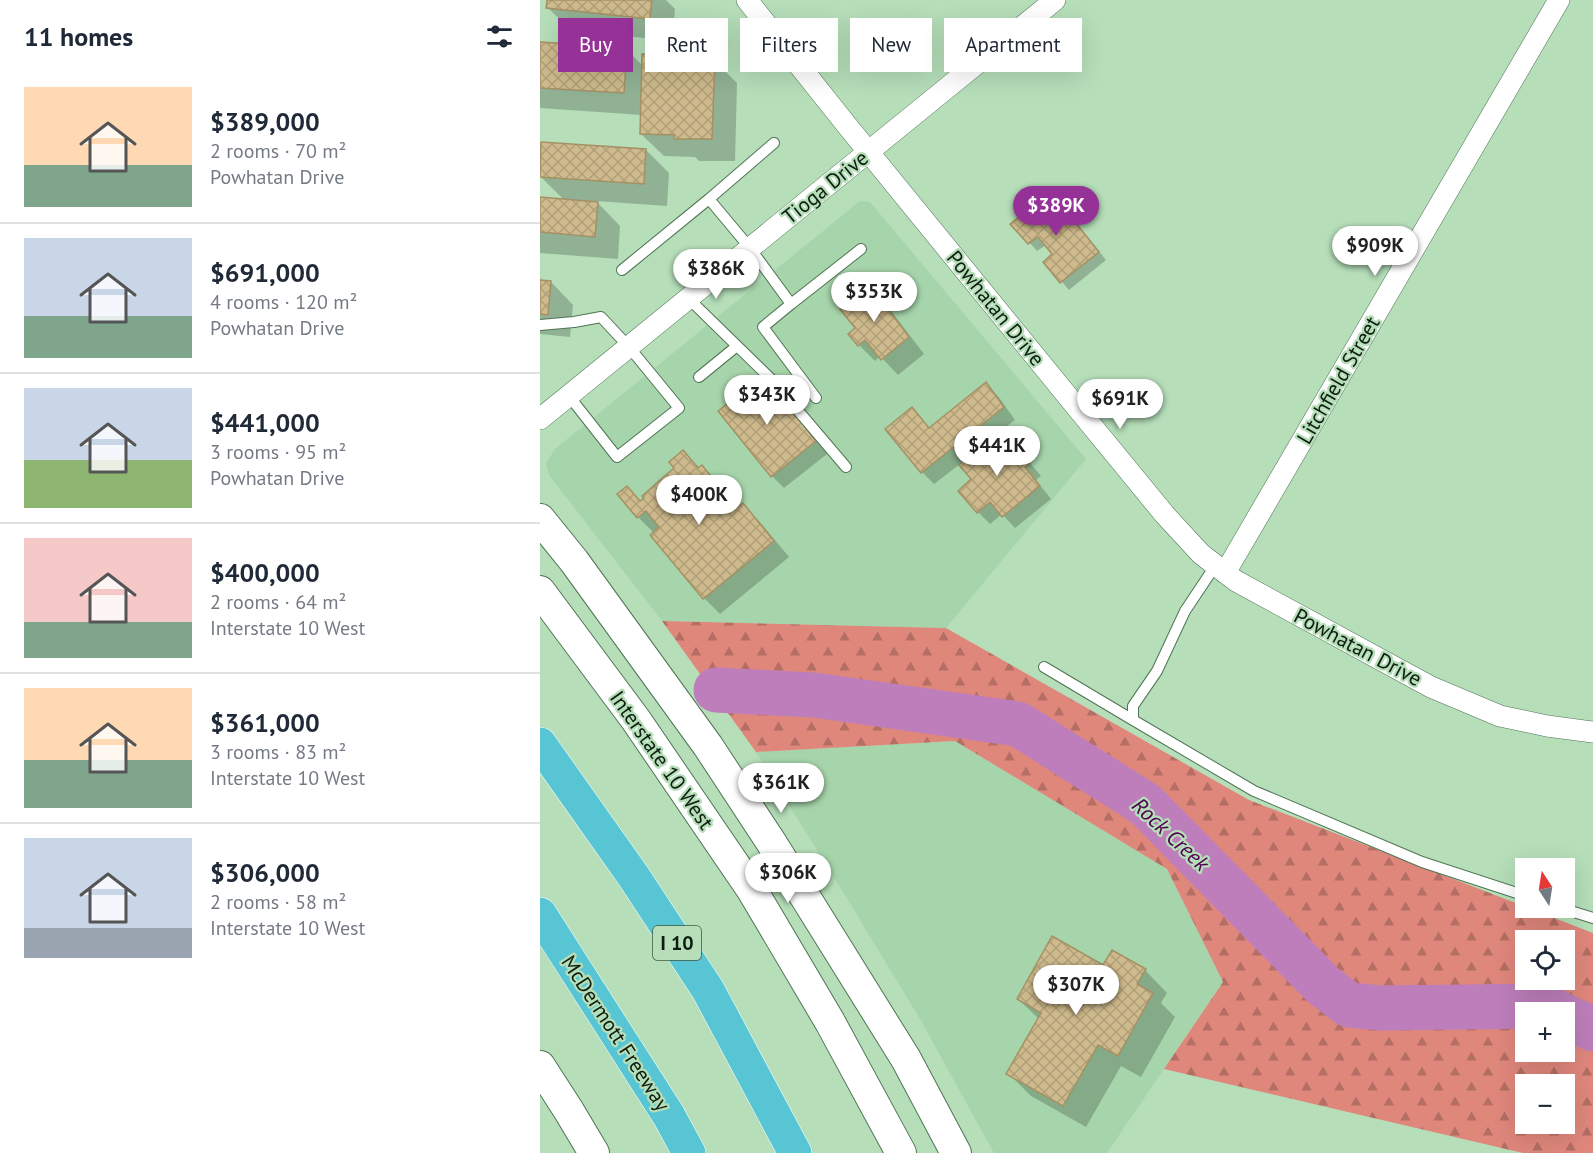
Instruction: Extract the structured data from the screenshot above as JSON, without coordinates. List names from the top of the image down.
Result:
{
  "streets": {
    "highway": ["I 10", "McDermott Freeway"],
    "main road": ["Interstate 10 West"],
    "street": ["Tioga Drive", "Powhatan Drive", "Litchfield Street"]
  },
  "crossings": [
    ["Tioga Drive", "Powhatan Drive"],
    ["Powhatan Drive", "Litchfield Street"]
  ],
  "water": ["Rock Creek"],
  "north": "top",
  "page": {
    "heading": "11 homes",
    "chip": [
      "Buy",
      "Rent",
      "Filters",
      "New",
      "Apartment"
    ],
    "list": [
      {
        "name": "$389,000",
        "note": "2 rooms · 70 m² · Powhatan Drive"
      },
      {
        "name": "$691,000",
        "note": "4 rooms · 120 m² · Powhatan Drive"
      },
      {
        "name": "$441,000",
        "note": "3 rooms · 95 m² · Powhatan Drive"
      },
      {
        "name": "$400,000",
        "note": "2 rooms · 64 m² · Interstate 10 West"
      },
      {
        "name": "$361,000",
        "note": "3 rooms · 83 m² · Interstate 10 West"
      },
      {
        "name": "$306,000",
        "note": "2 rooms · 58 m² · Interstate 10 West"
      }
    ],
    "price": [
      "$389K",
      "$909K",
      "$386K",
      "$353K",
      "$343K",
      "$691K",
      "$441K",
      "$400K",
      "$361K",
      "$306K",
      "$307K"
    ],
    "map_buttons": ["+", "−"]
  }
}
